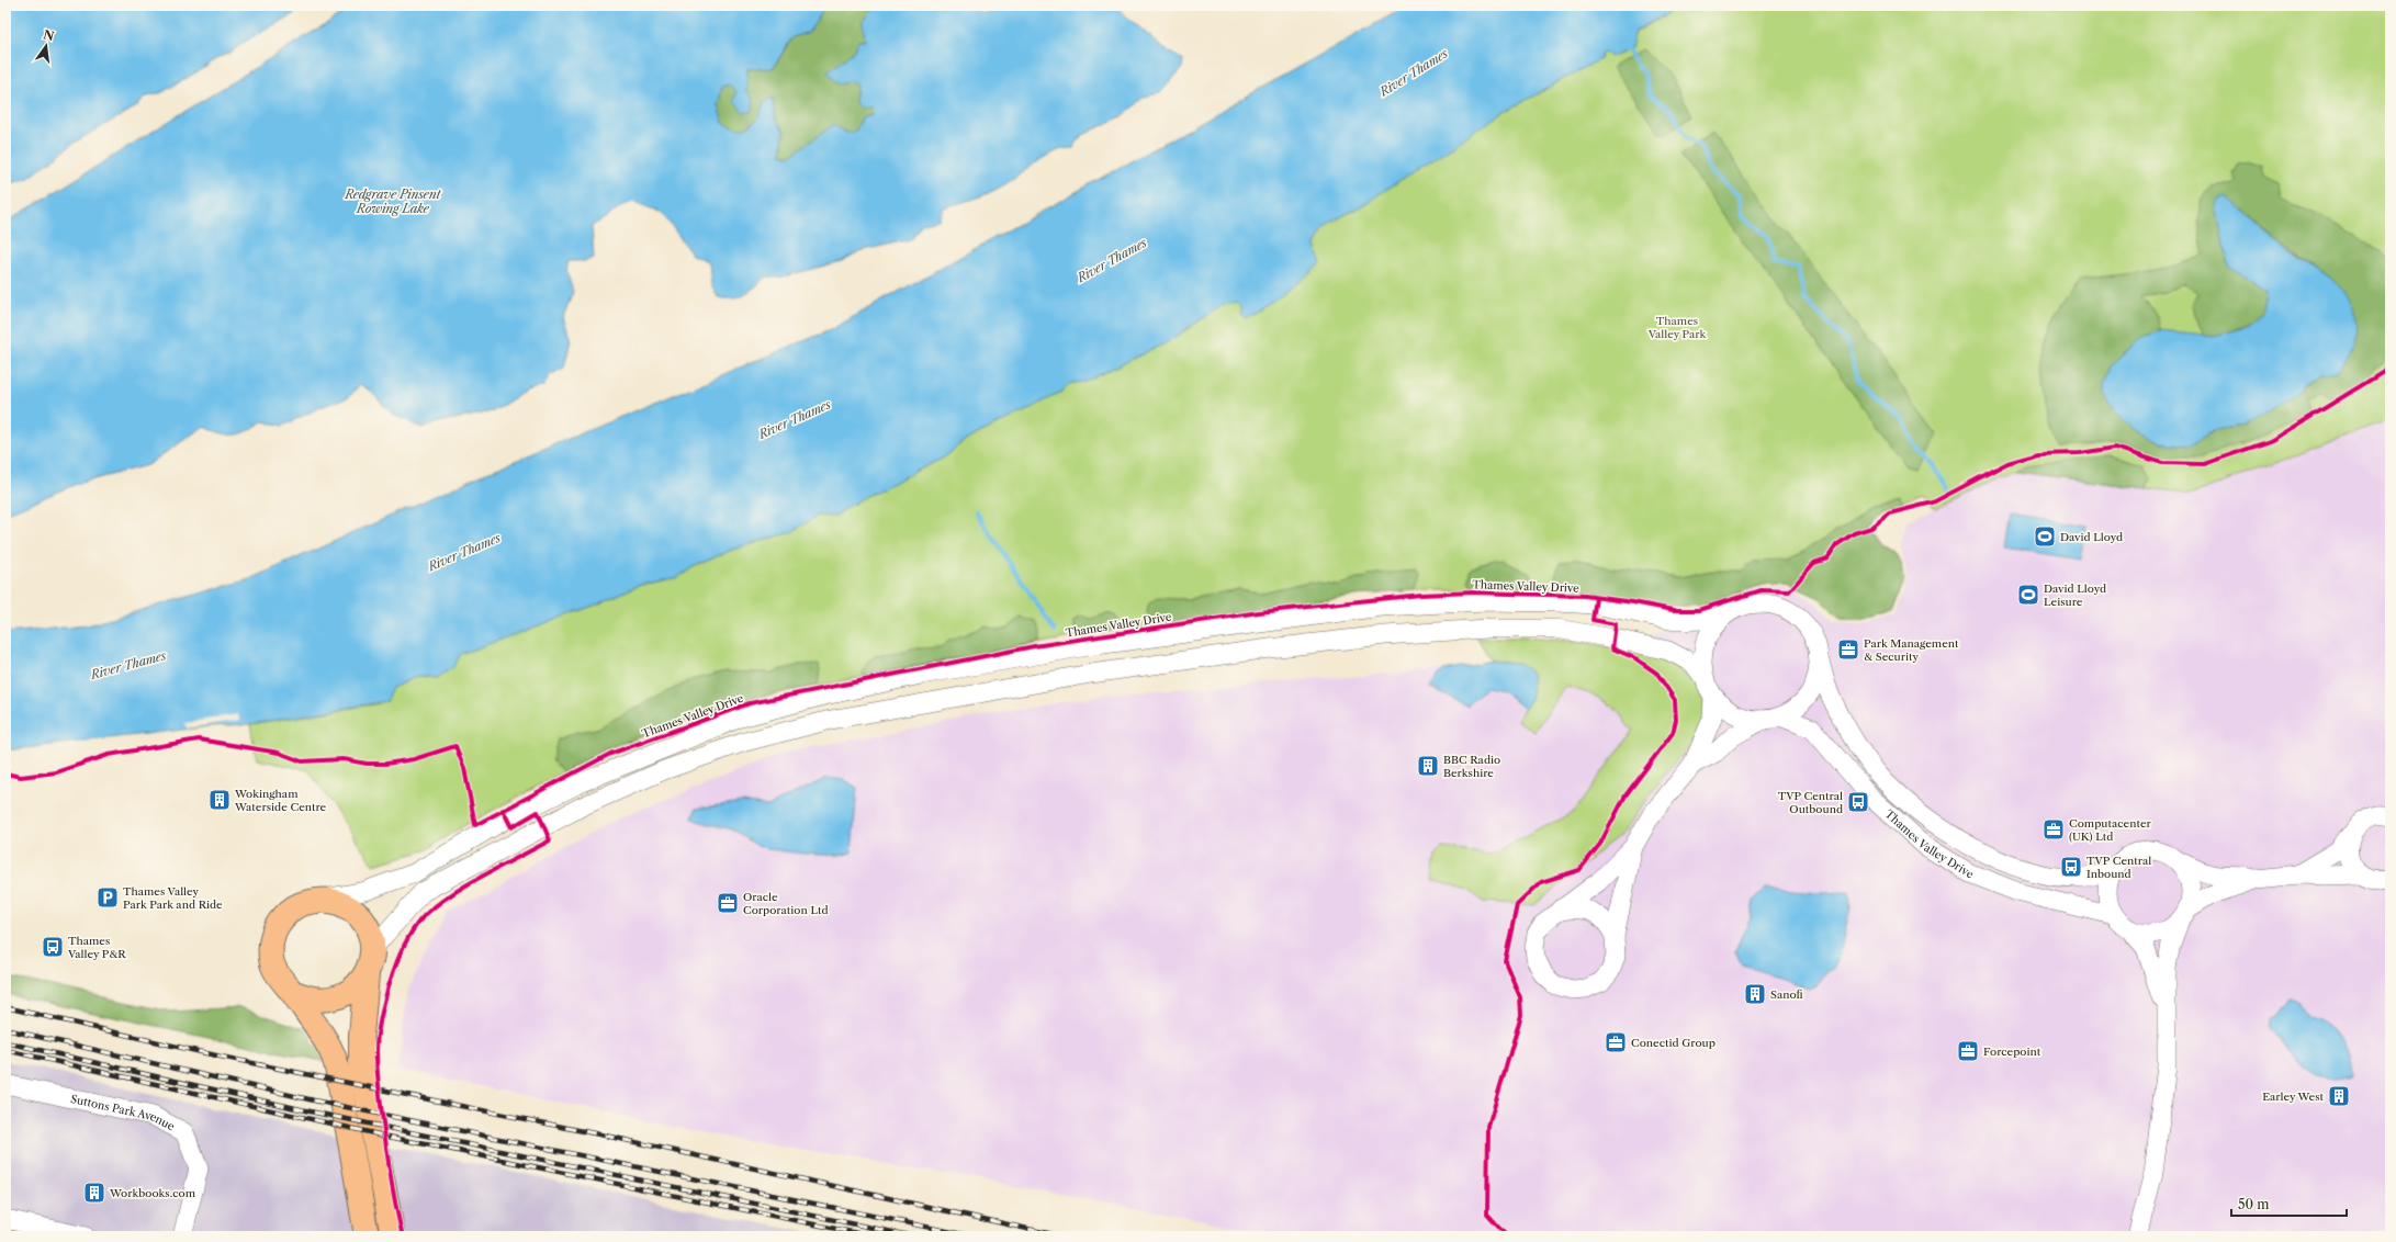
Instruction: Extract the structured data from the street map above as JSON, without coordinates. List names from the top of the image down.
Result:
{
  "streets": {
    "street": ["Thames Valley Drive", "Suttons Park Avenue"]
  },
  "water": ["River Thames", "Redgrave Pinsent Rowing Lake"],
  "parks": ["Thames Valley Park"],
  "places": {
    "sports": ["David Lloyd", "David Lloyd Leisure"],
    "office": [
      "Park Management & Security",
      "Computacenter (UK) Ltd",
      "Oracle Corporation Ltd",
      "Conectid Group",
      "Forcepoint"
    ],
    "building": [
      "BBC Radio Berkshire",
      "Wokingham Waterside Centre",
      "Sanofi",
      "Earley West",
      "Workbooks.com"
    ],
    "bus stop": ["TVP Central Outbound", "TVP Central Inbound", "Thames Valley P&R"],
    "parking": ["Thames Valley Park Park and Ride"]
  },
  "scale_bar": "50 m",
  "north": "top"
}
